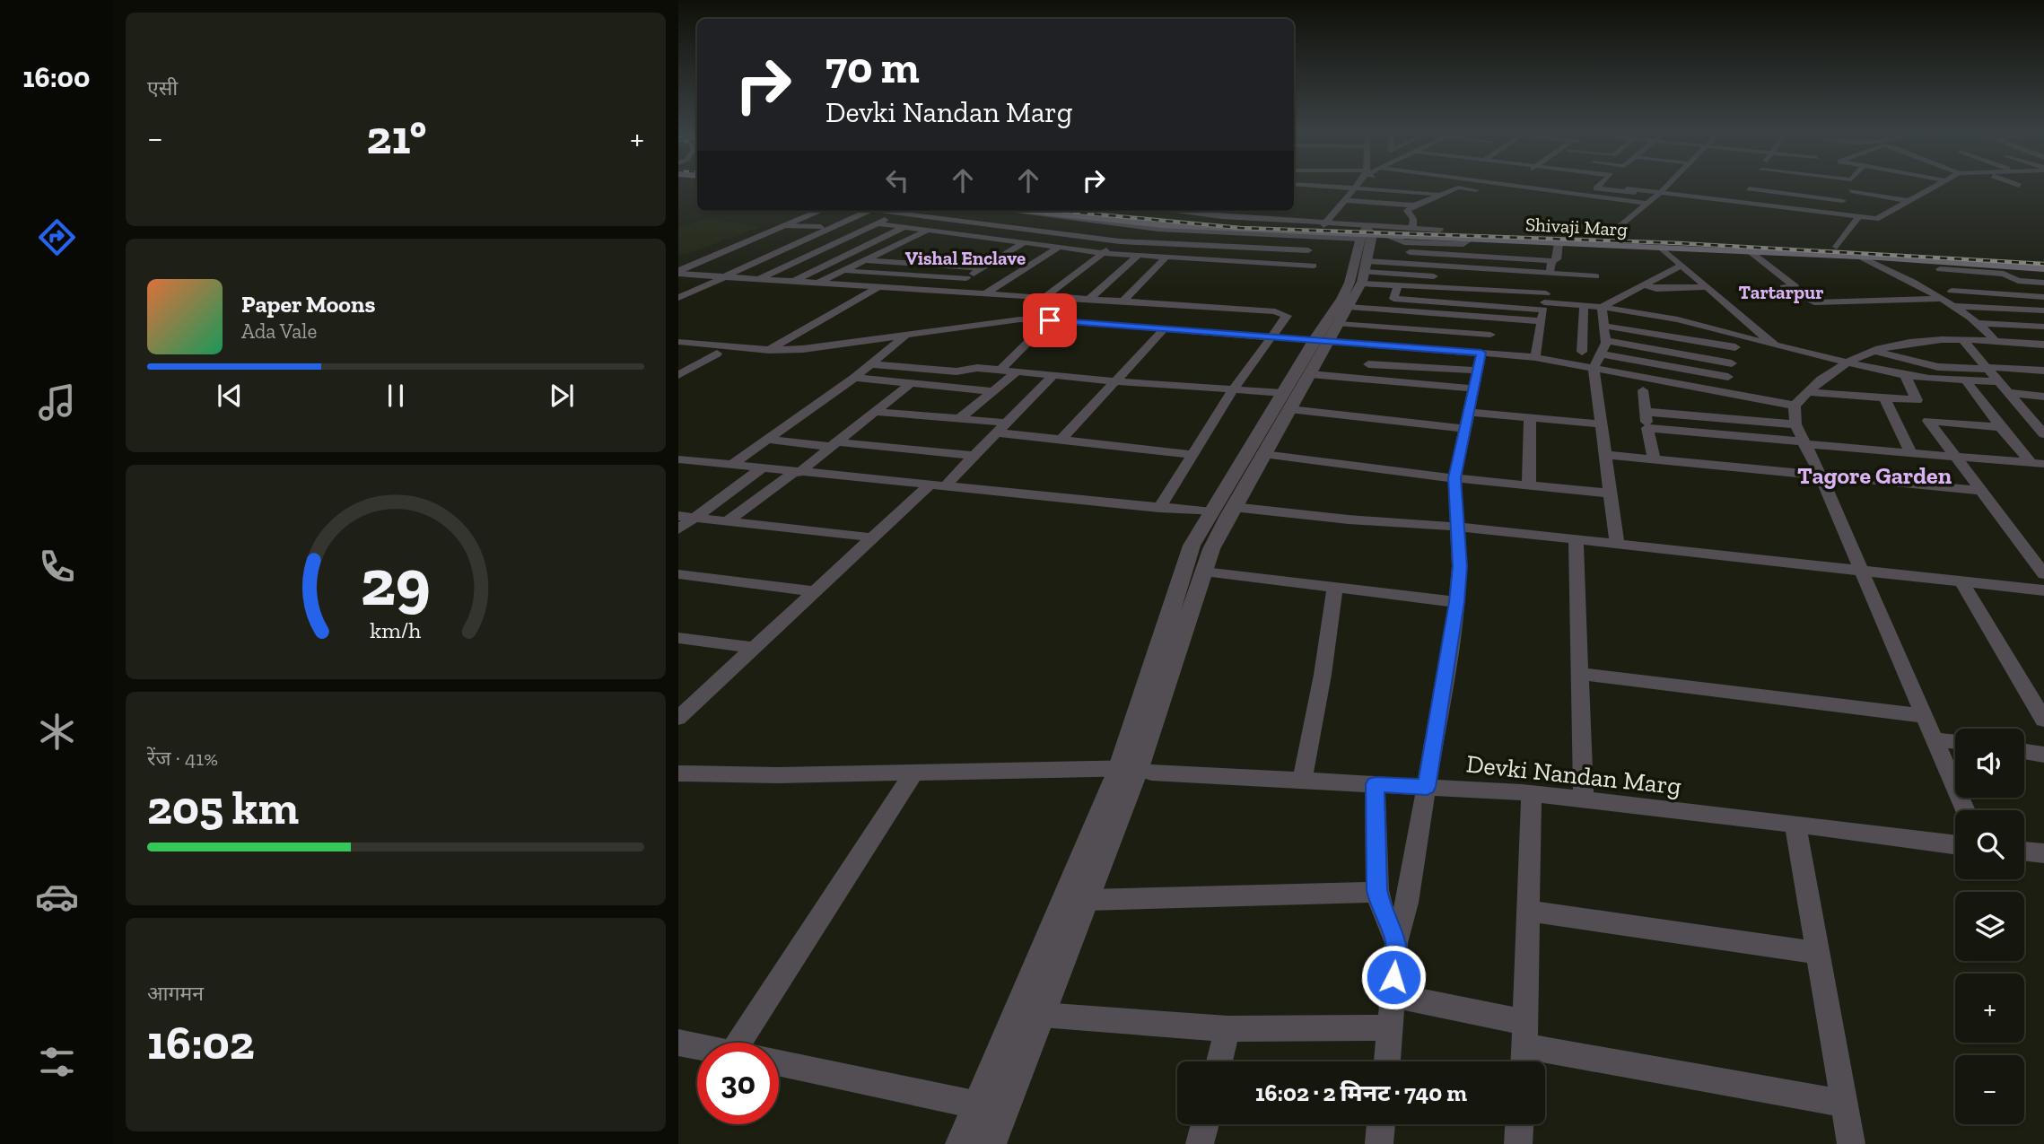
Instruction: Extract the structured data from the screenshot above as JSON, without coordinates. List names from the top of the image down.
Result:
{
  "streets": {
    "main road": ["Shivaji Marg"],
    "street": ["Devki Nandan Marg"]
  },
  "districts": ["Vishal Enclave", "Tartarpur", "Tagore Garden"],
  "page": {
    "tabs": "16:00",
    "tile": [
      "एसी",
      ["रेंज · 41%", "205 km"],
      ["आगमन", "16:02"]
    ],
    "turn": ["70 m", "Devki Nandan Marg"],
    "heat": ["−", "21°", "+"],
    "song": ["Paper Moons", "Ada Vale"],
    "map_buttons": ["+", "−"],
    "limit": "30",
    "trip": "16:02 · 2 मिनट · 740 m",
    "gauge": ["29", "km/h"]
  }
}
